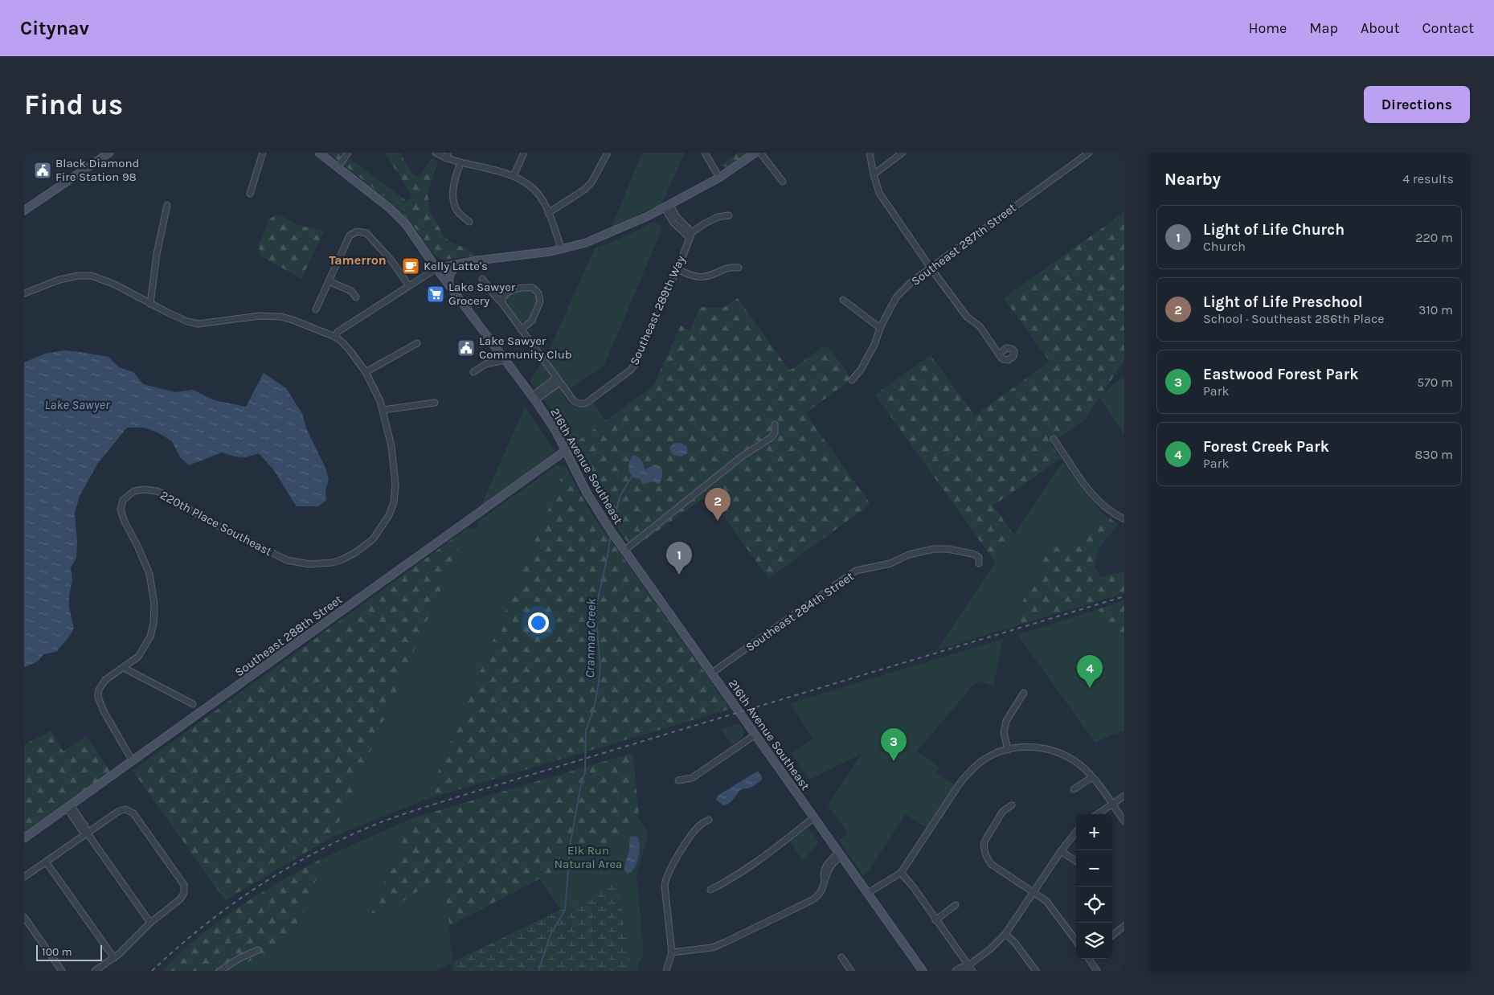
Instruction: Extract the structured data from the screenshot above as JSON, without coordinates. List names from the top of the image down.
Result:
{
  "streets": {
    "street": [
      "Southeast 287th Street",
      "Southeast 289th Way",
      "216th Avenue Southeast",
      "220th Place Southeast",
      "Southeast 284th Street",
      "Southeast 288th Street"
    ]
  },
  "crossings": [
    ["216th Avenue Southeast", "Southeast 284th Street"],
    ["216th Avenue Southeast", "Southeast 288th Street"]
  ],
  "districts": ["Tamerron"],
  "water": ["Lake Sawyer", "Cranmar Creek"],
  "parks": ["Elk Run Natural Area"],
  "places": {
    "public building": ["Black Diamond Fire Station 98", "Lake Sawyer Community Club"],
    "cafe": ["Kelly Latte's"],
    "supermarket": ["Lake Sawyer Grocery"]
  },
  "scale_bar": "100 m",
  "page": {
    "header": "Citynav",
    "nav": [
      "Home",
      "Map",
      "About",
      "Contact"
    ],
    "buttons": "Directions",
    "title": "Find us",
    "heading": ["Nearby", "4 results"],
    "list": [
      {
        "mark": "1",
        "name": "Light of Life Church",
        "note": "Church",
        "value": "220 m"
      },
      {
        "mark": "2",
        "name": "Light of Life Preschool",
        "note": "School · Southeast 286th Place",
        "value": "310 m"
      },
      {
        "mark": "3",
        "name": "Eastwood Forest Park",
        "note": "Park",
        "value": "570 m"
      },
      {
        "mark": "4",
        "name": "Forest Creek Park",
        "note": "Park",
        "value": "830 m"
      }
    ],
    "pins": [
      "2",
      "1",
      "4",
      "3"
    ],
    "map_buttons": ["+", "−"],
    "scale": "100 m"
  }
}
